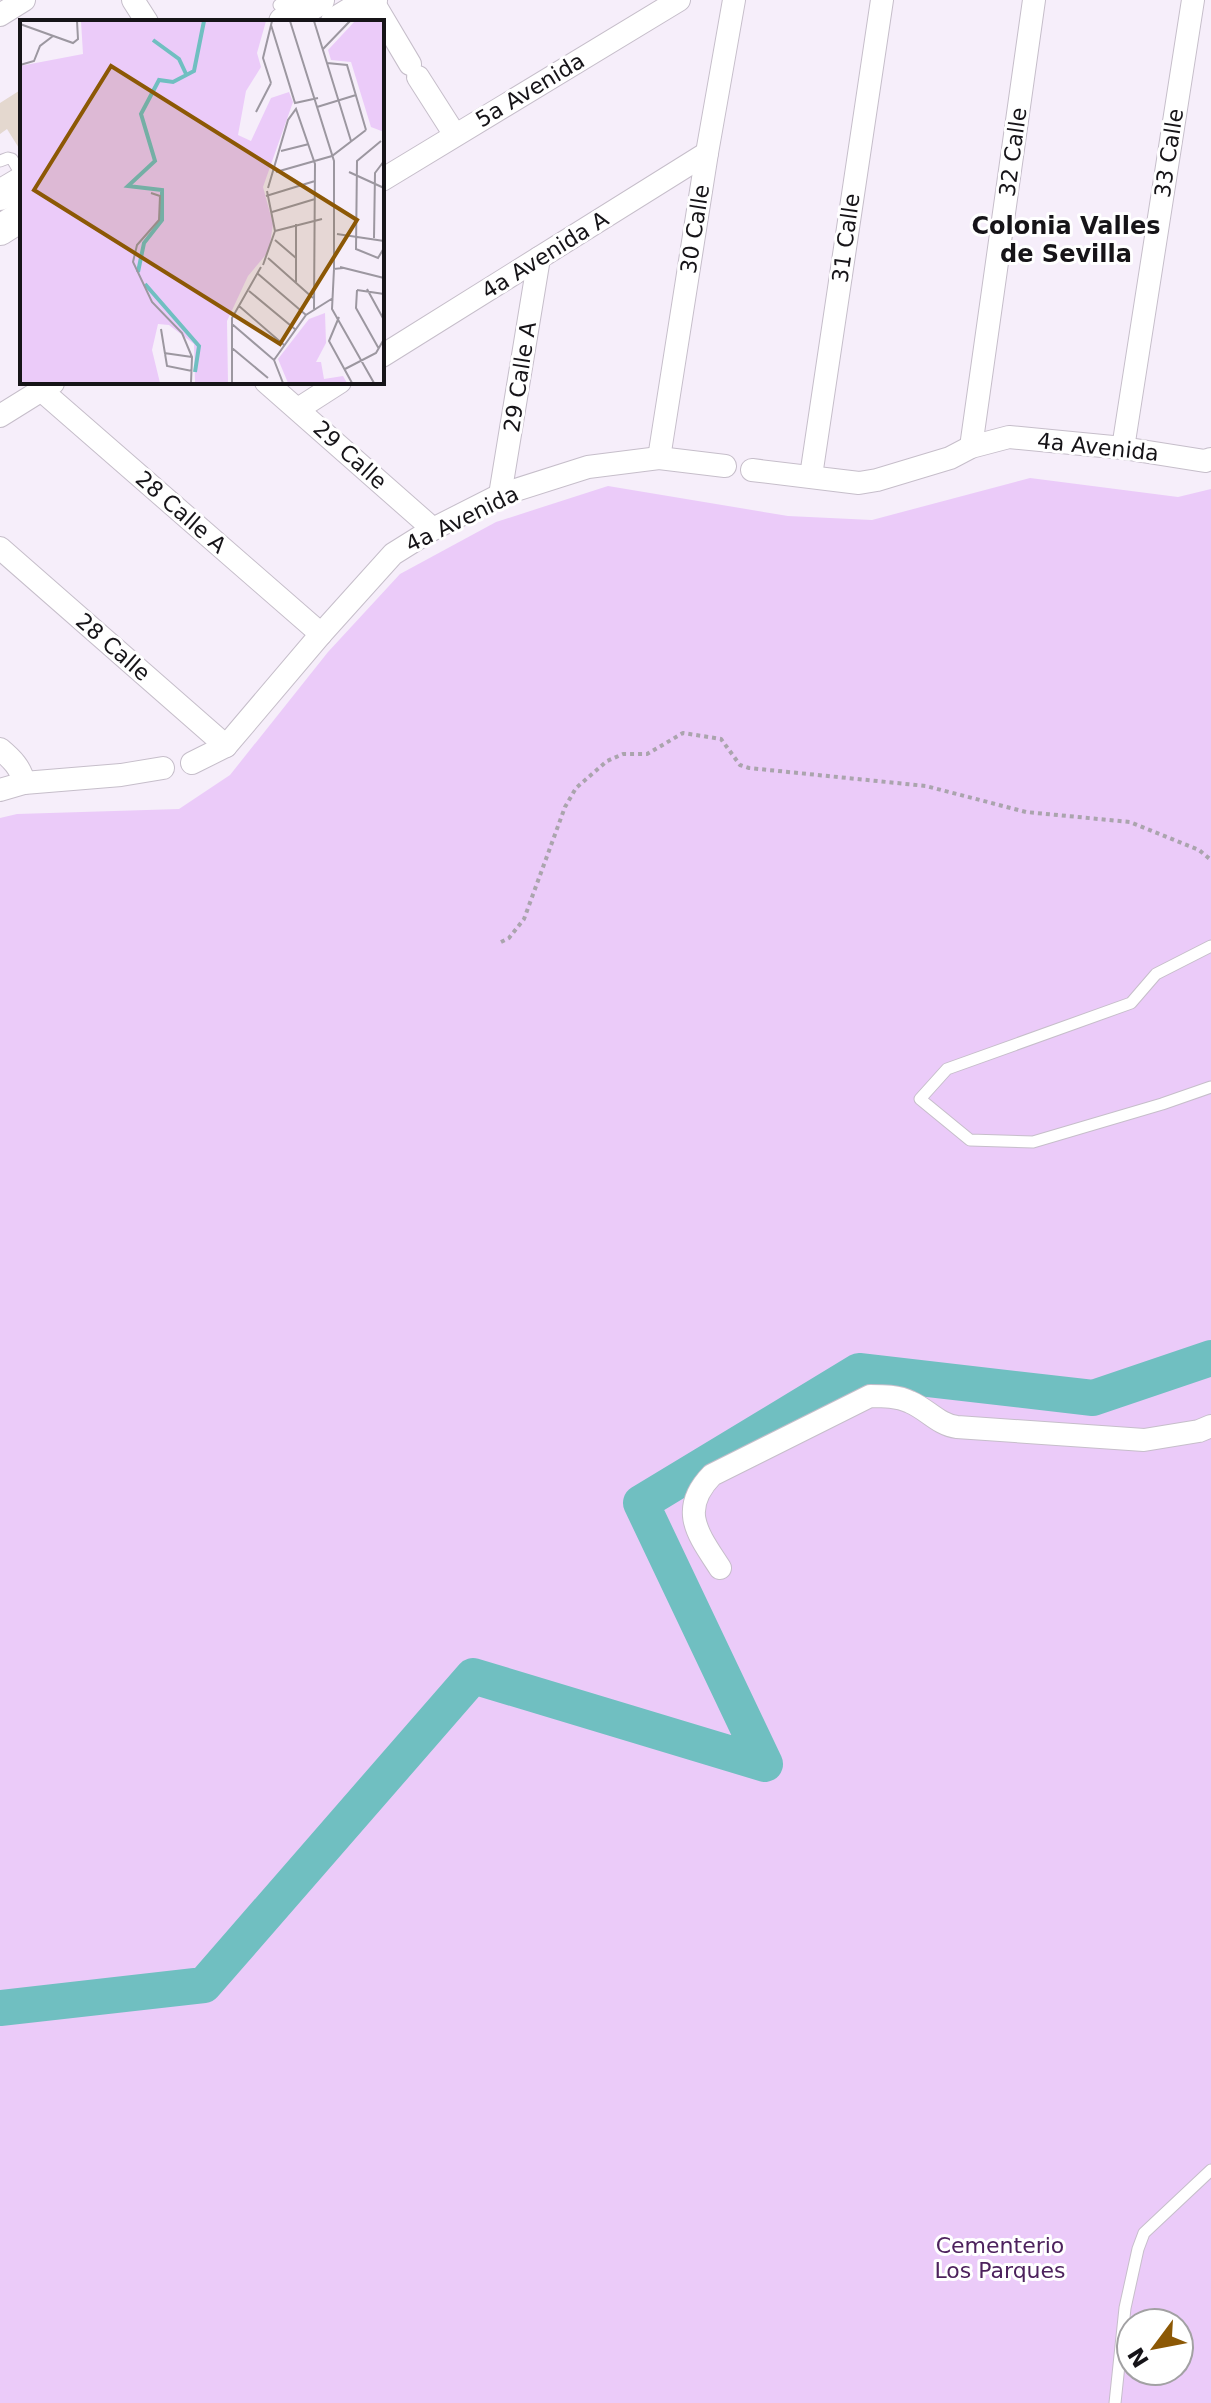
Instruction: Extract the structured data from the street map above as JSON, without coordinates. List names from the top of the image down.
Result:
{
  "streets": {
    "street": [
      "5a Avenida",
      "32 Calle",
      "33 Calle",
      "30 Calle",
      "31 Calle",
      "4a Avenida A",
      "29 Calle A",
      "4a Avenida",
      "29 Calle",
      "28 Calle A",
      "28 Calle"
    ]
  },
  "crossings": [
    ["32 Calle", "4a Avenida"],
    ["33 Calle", "4a Avenida"],
    ["30 Calle", "4a Avenida A"],
    ["30 Calle", "4a Avenida"],
    ["31 Calle", "4a Avenida"],
    ["4a Avenida A", "29 Calle A"],
    ["29 Calle A", "4a Avenida"],
    ["4a Avenida", "29 Calle"],
    ["4a Avenida", "28 Calle A"],
    ["4a Avenida", "28 Calle"]
  ],
  "districts": ["Colonia Valles de Sevilla"],
  "parks": ["Cementerio Los Parques"],
  "north": "bottom left"
}
